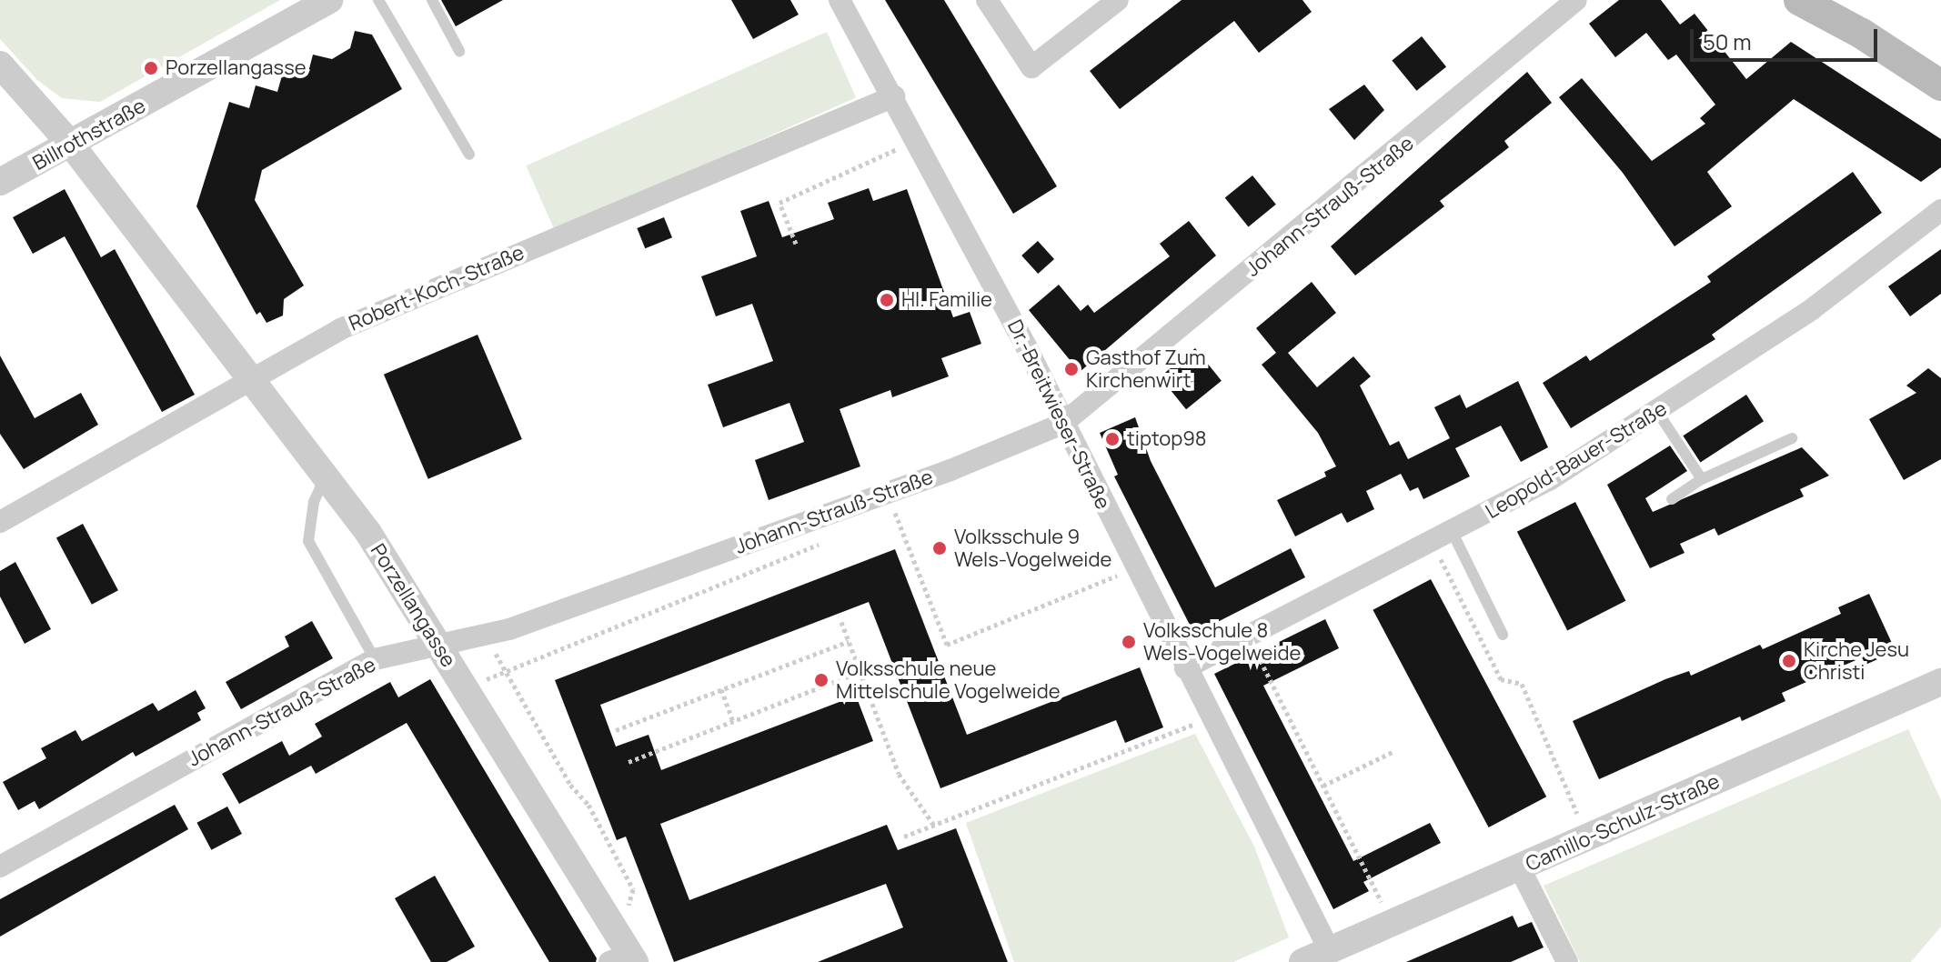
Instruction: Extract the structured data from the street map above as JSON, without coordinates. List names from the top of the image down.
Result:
{
  "streets": {
    "street": [
      "Billrothstraße",
      "Johann-Strauß-Straße",
      "Robert-Koch-Straße",
      "Dr.-Breitwieser-Straße",
      "Leopold-Bauer-Straße",
      "Porzellangasse",
      "Camillo-Schulz-Straße"
    ]
  },
  "crossings": [
    ["Billrothstraße", "Porzellangasse"],
    ["Johann-Strauß-Straße", "Dr.-Breitwieser-Straße"],
    ["Johann-Strauß-Straße", "Porzellangasse"],
    ["Robert-Koch-Straße", "Dr.-Breitwieser-Straße"],
    ["Robert-Koch-Straße", "Porzellangasse"],
    ["Dr.-Breitwieser-Straße", "Leopold-Bauer-Straße"],
    ["Dr.-Breitwieser-Straße", "Camillo-Schulz-Straße"]
  ],
  "places": [
    "Porzellangasse",
    "Hl. Familie",
    "Gasthof Zum Kirchenwirt",
    "tiptop98",
    "Volksschule 9 Wels-Vogelweide",
    "Volksschule 8 Wels-Vogelweide",
    "Kirche Jesu Christi",
    "Volksschule neue Mittelschule Vogelweide"
  ],
  "scale_bar": "50 m"
}
